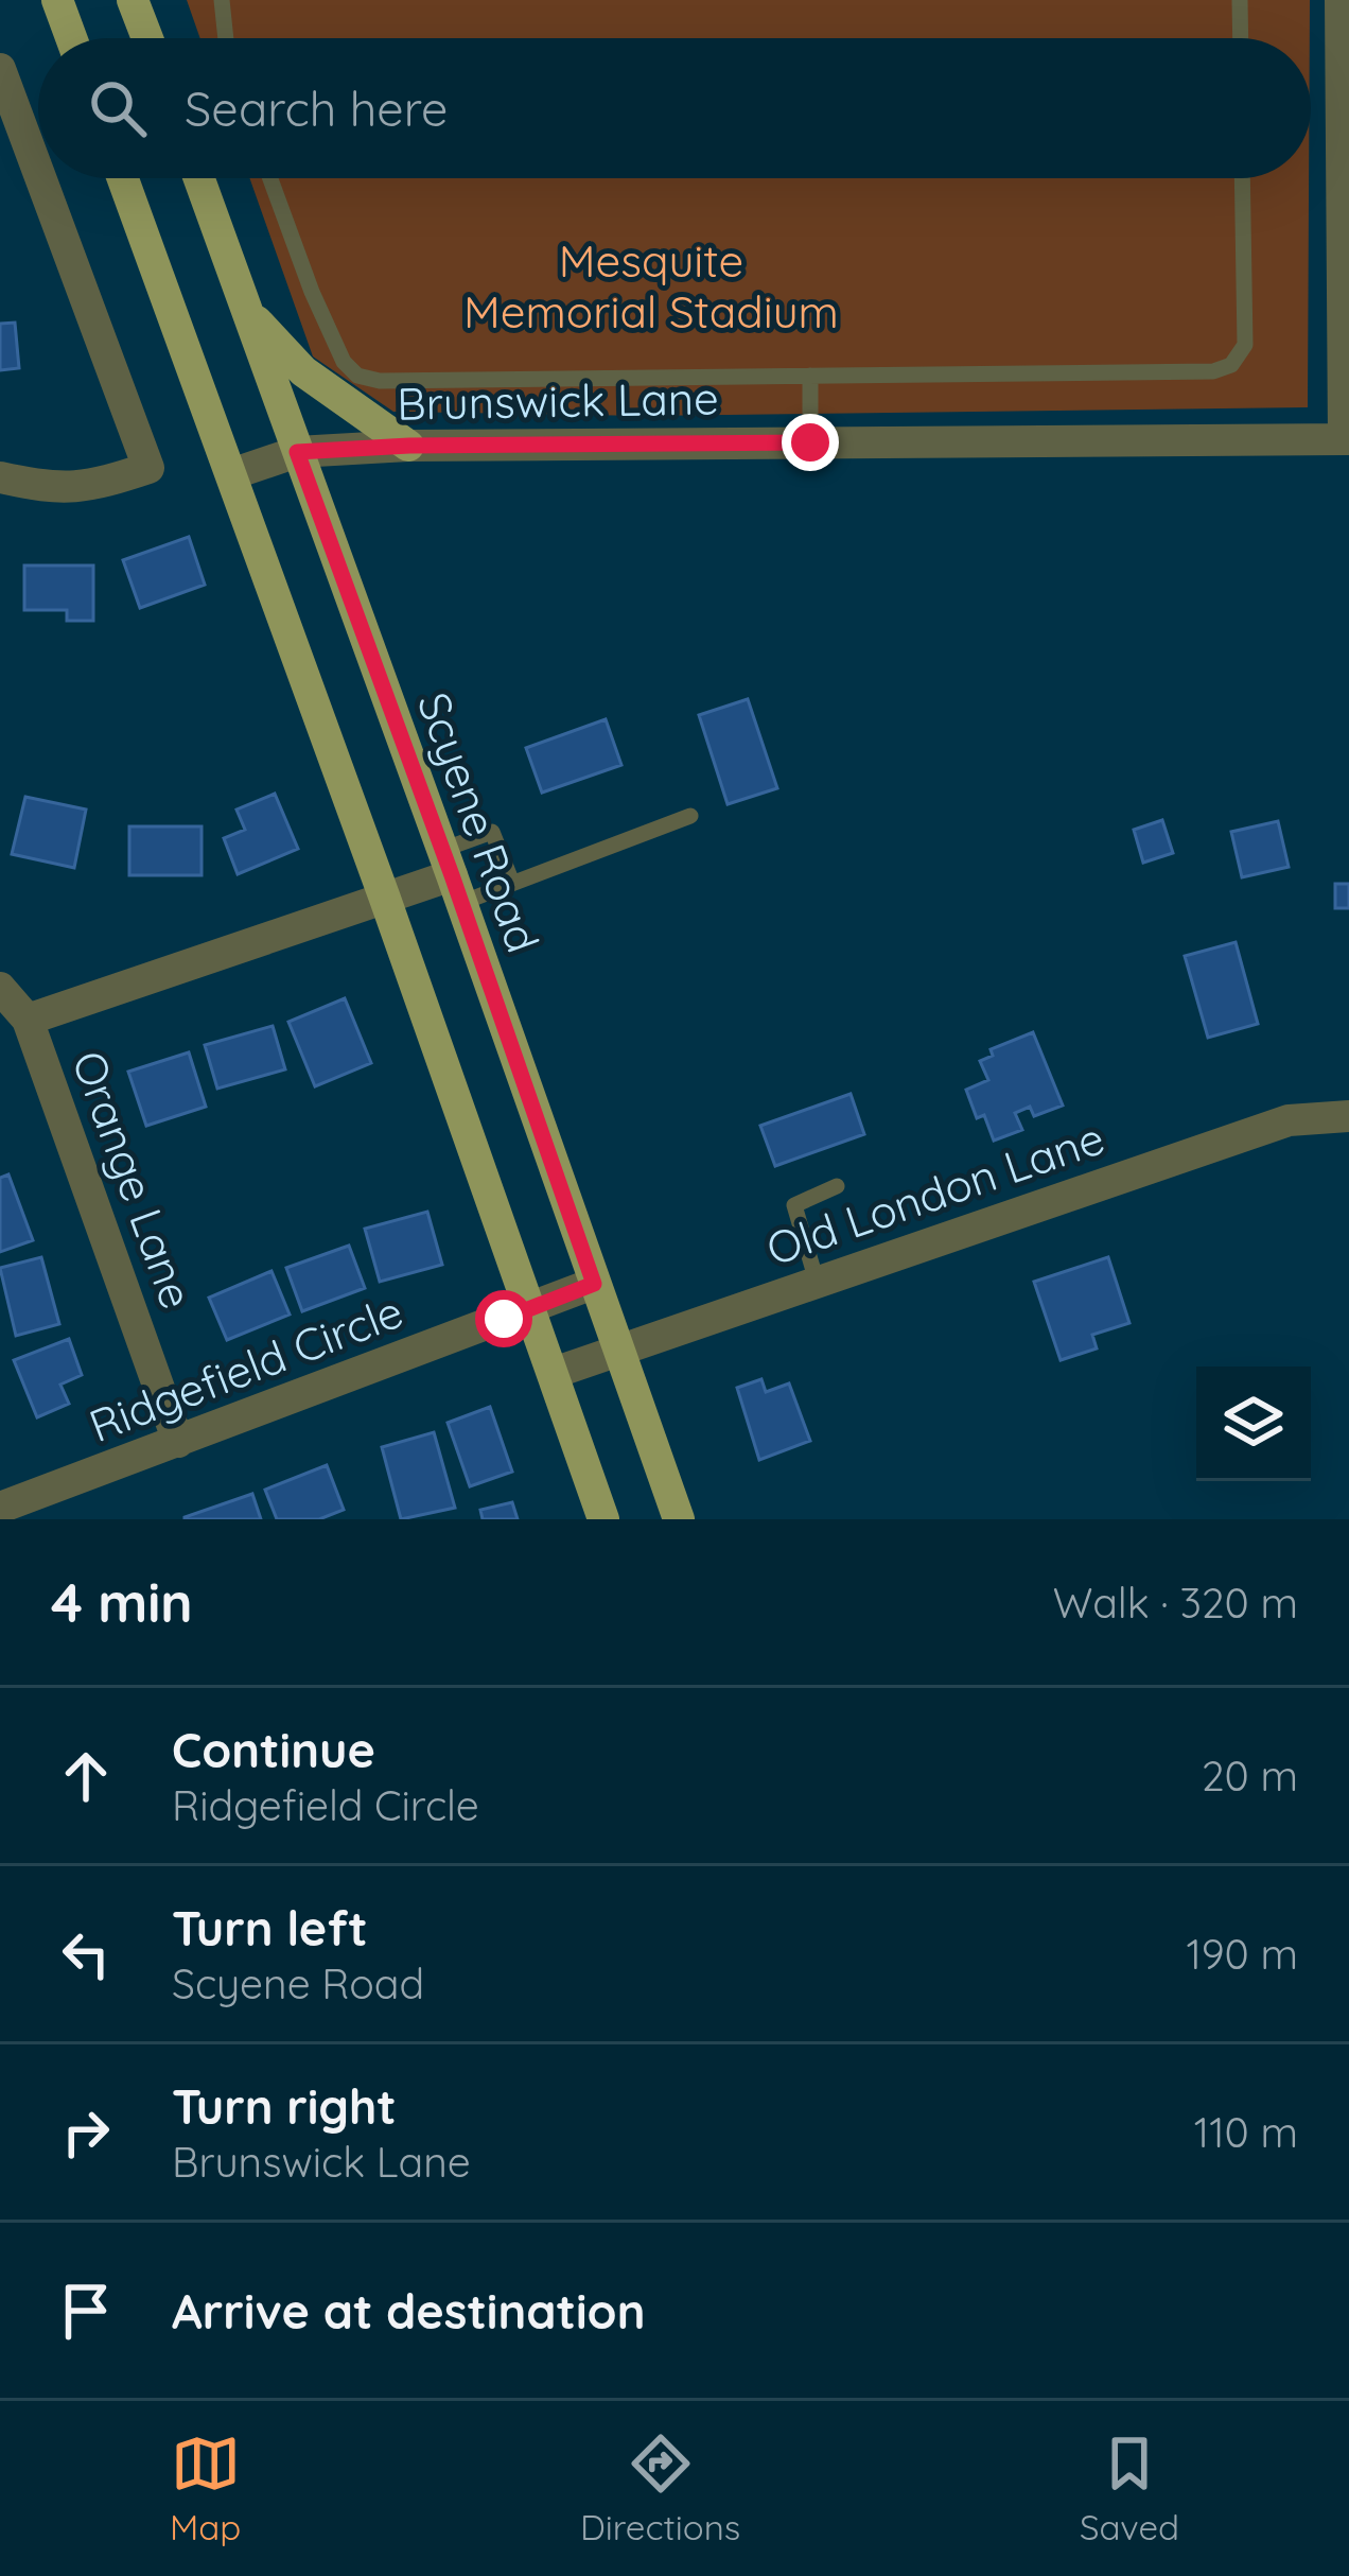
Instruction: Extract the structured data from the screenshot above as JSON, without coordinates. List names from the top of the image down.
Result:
{
  "streets": {
    "main road": ["Scyene Road"],
    "street": [
      "Brunswick Lane",
      "Orange Lane",
      "Old London Lane",
      "Ridgefield Circle"
    ]
  },
  "crossings": [
    ["Brunswick Lane", "Scyene Road"],
    ["Scyene Road", "Old London Lane"],
    ["Scyene Road", "Ridgefield Circle"],
    ["Orange Lane", "Ridgefield Circle"]
  ],
  "parks": ["Mesquite Memorial Stadium"],
  "page": {
    "search": "Search here",
    "heading": ["4 min", "Walk · 320 m"],
    "list": [
      ["Continue", "Ridgefield Circle", "20 m"],
      ["Turn left", "Scyene Road", "190 m"],
      ["Turn right", "Brunswick Lane", "110 m"],
      "Arrive at destination"
    ],
    "nav": ["Map", "Directions", "Saved"]
  }
}
